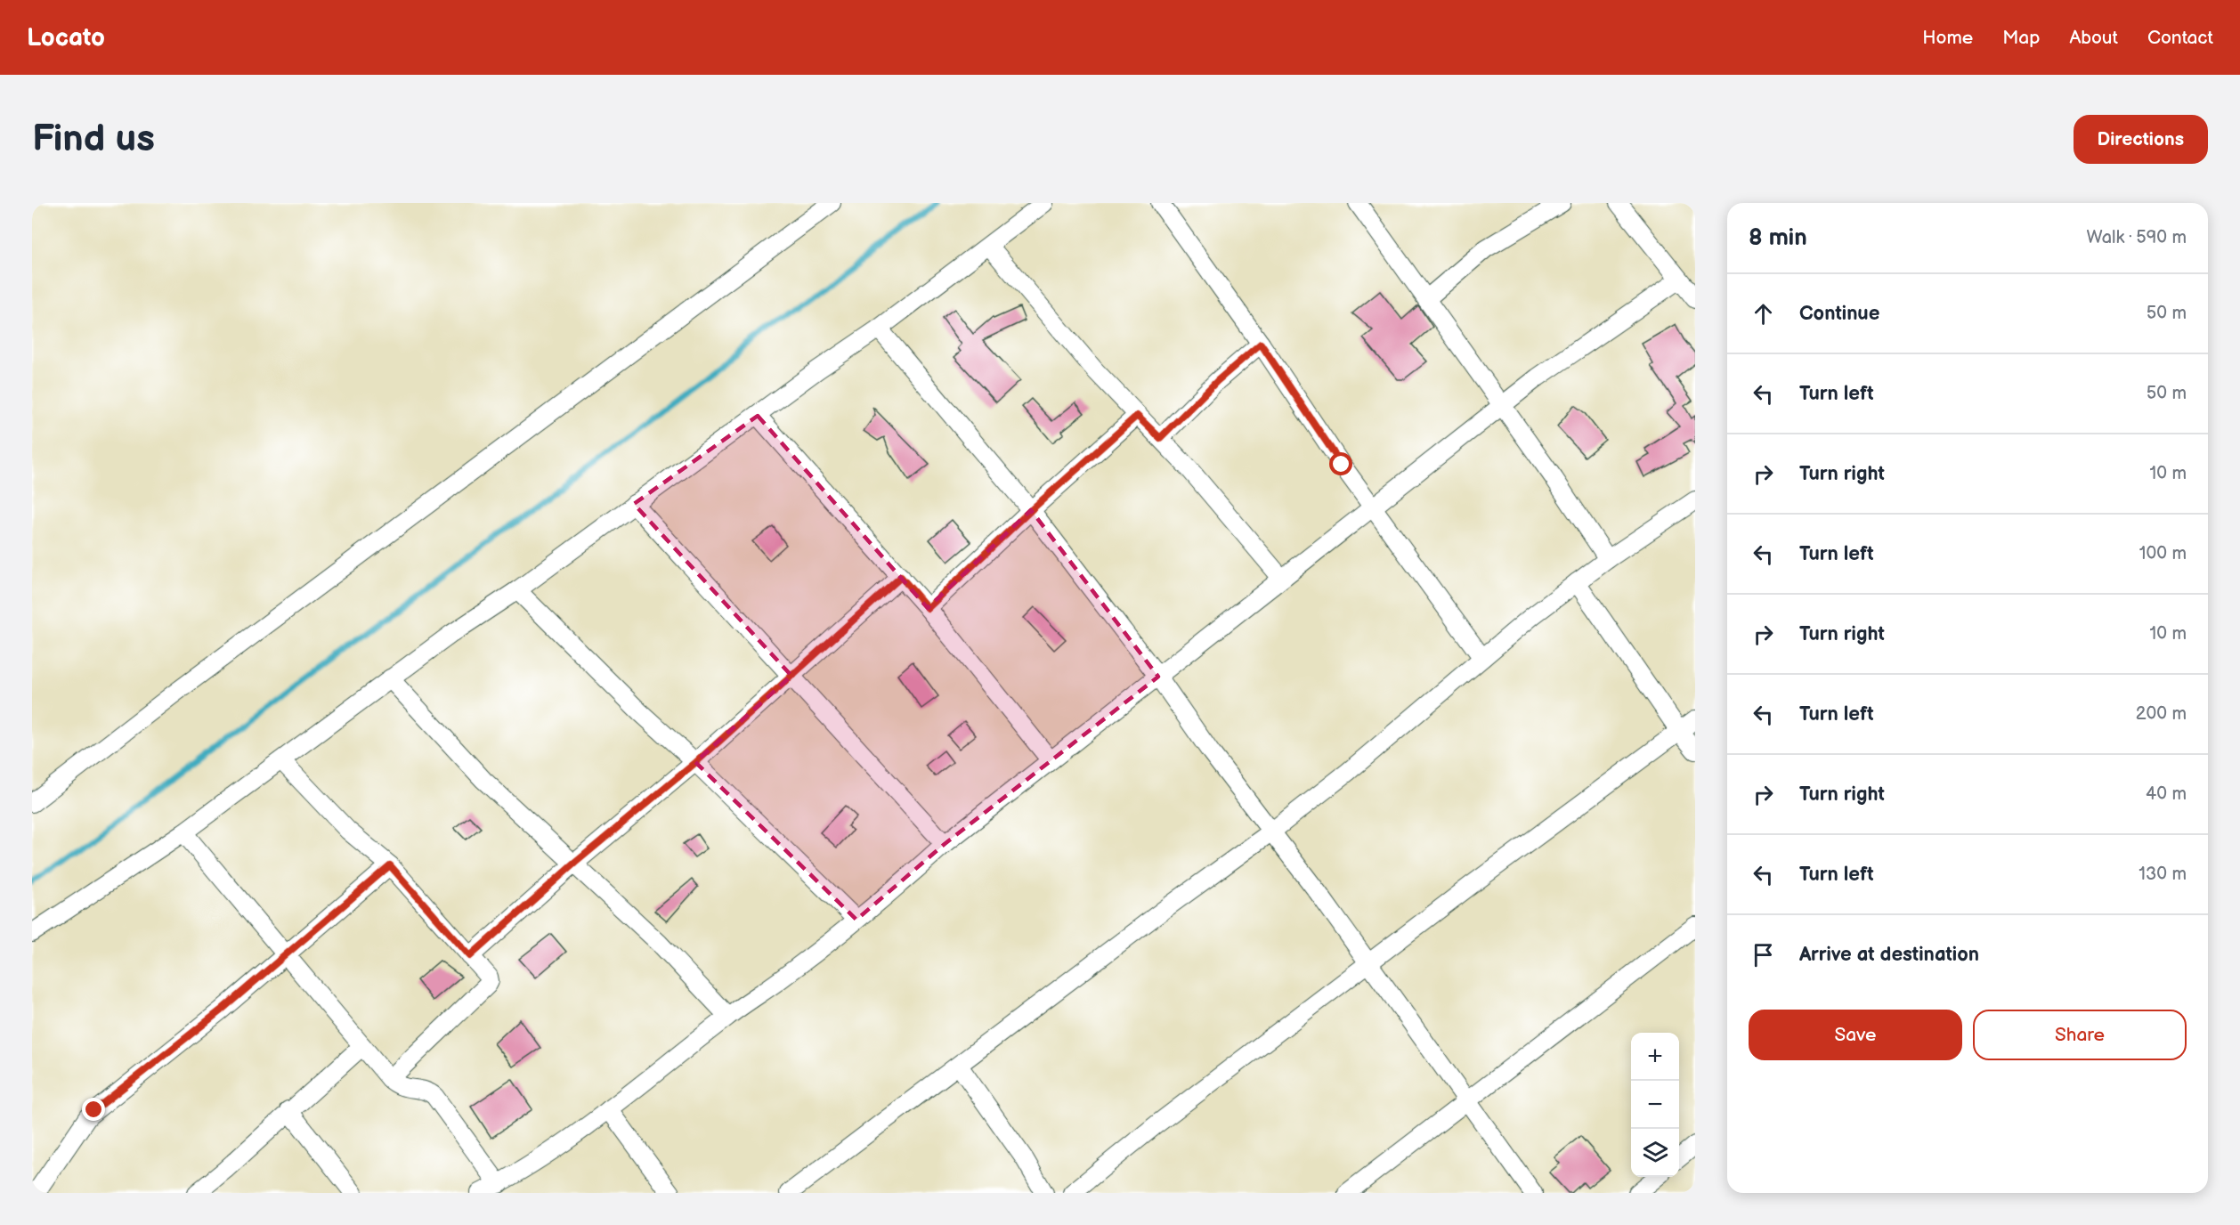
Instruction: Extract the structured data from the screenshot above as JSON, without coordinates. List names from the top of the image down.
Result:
{
  "page": {
    "header": "Locato",
    "nav": [
      "Home",
      "Map",
      "About",
      "Contact"
    ],
    "buttons": [
      "Directions",
      ["Save", "Share"]
    ],
    "title": "Find us",
    "heading": ["8 min", "Walk · 590 m"],
    "list": [
      ["Continue", "50 m"],
      ["Turn left", "50 m"],
      ["Turn right", "10 m"],
      ["Turn left", "100 m"],
      ["Turn right", "10 m"],
      ["Turn left", "200 m"],
      ["Turn right", "40 m"],
      ["Turn left", "130 m"],
      "Arrive at destination"
    ],
    "map_buttons": ["+", "−"]
  }
}
